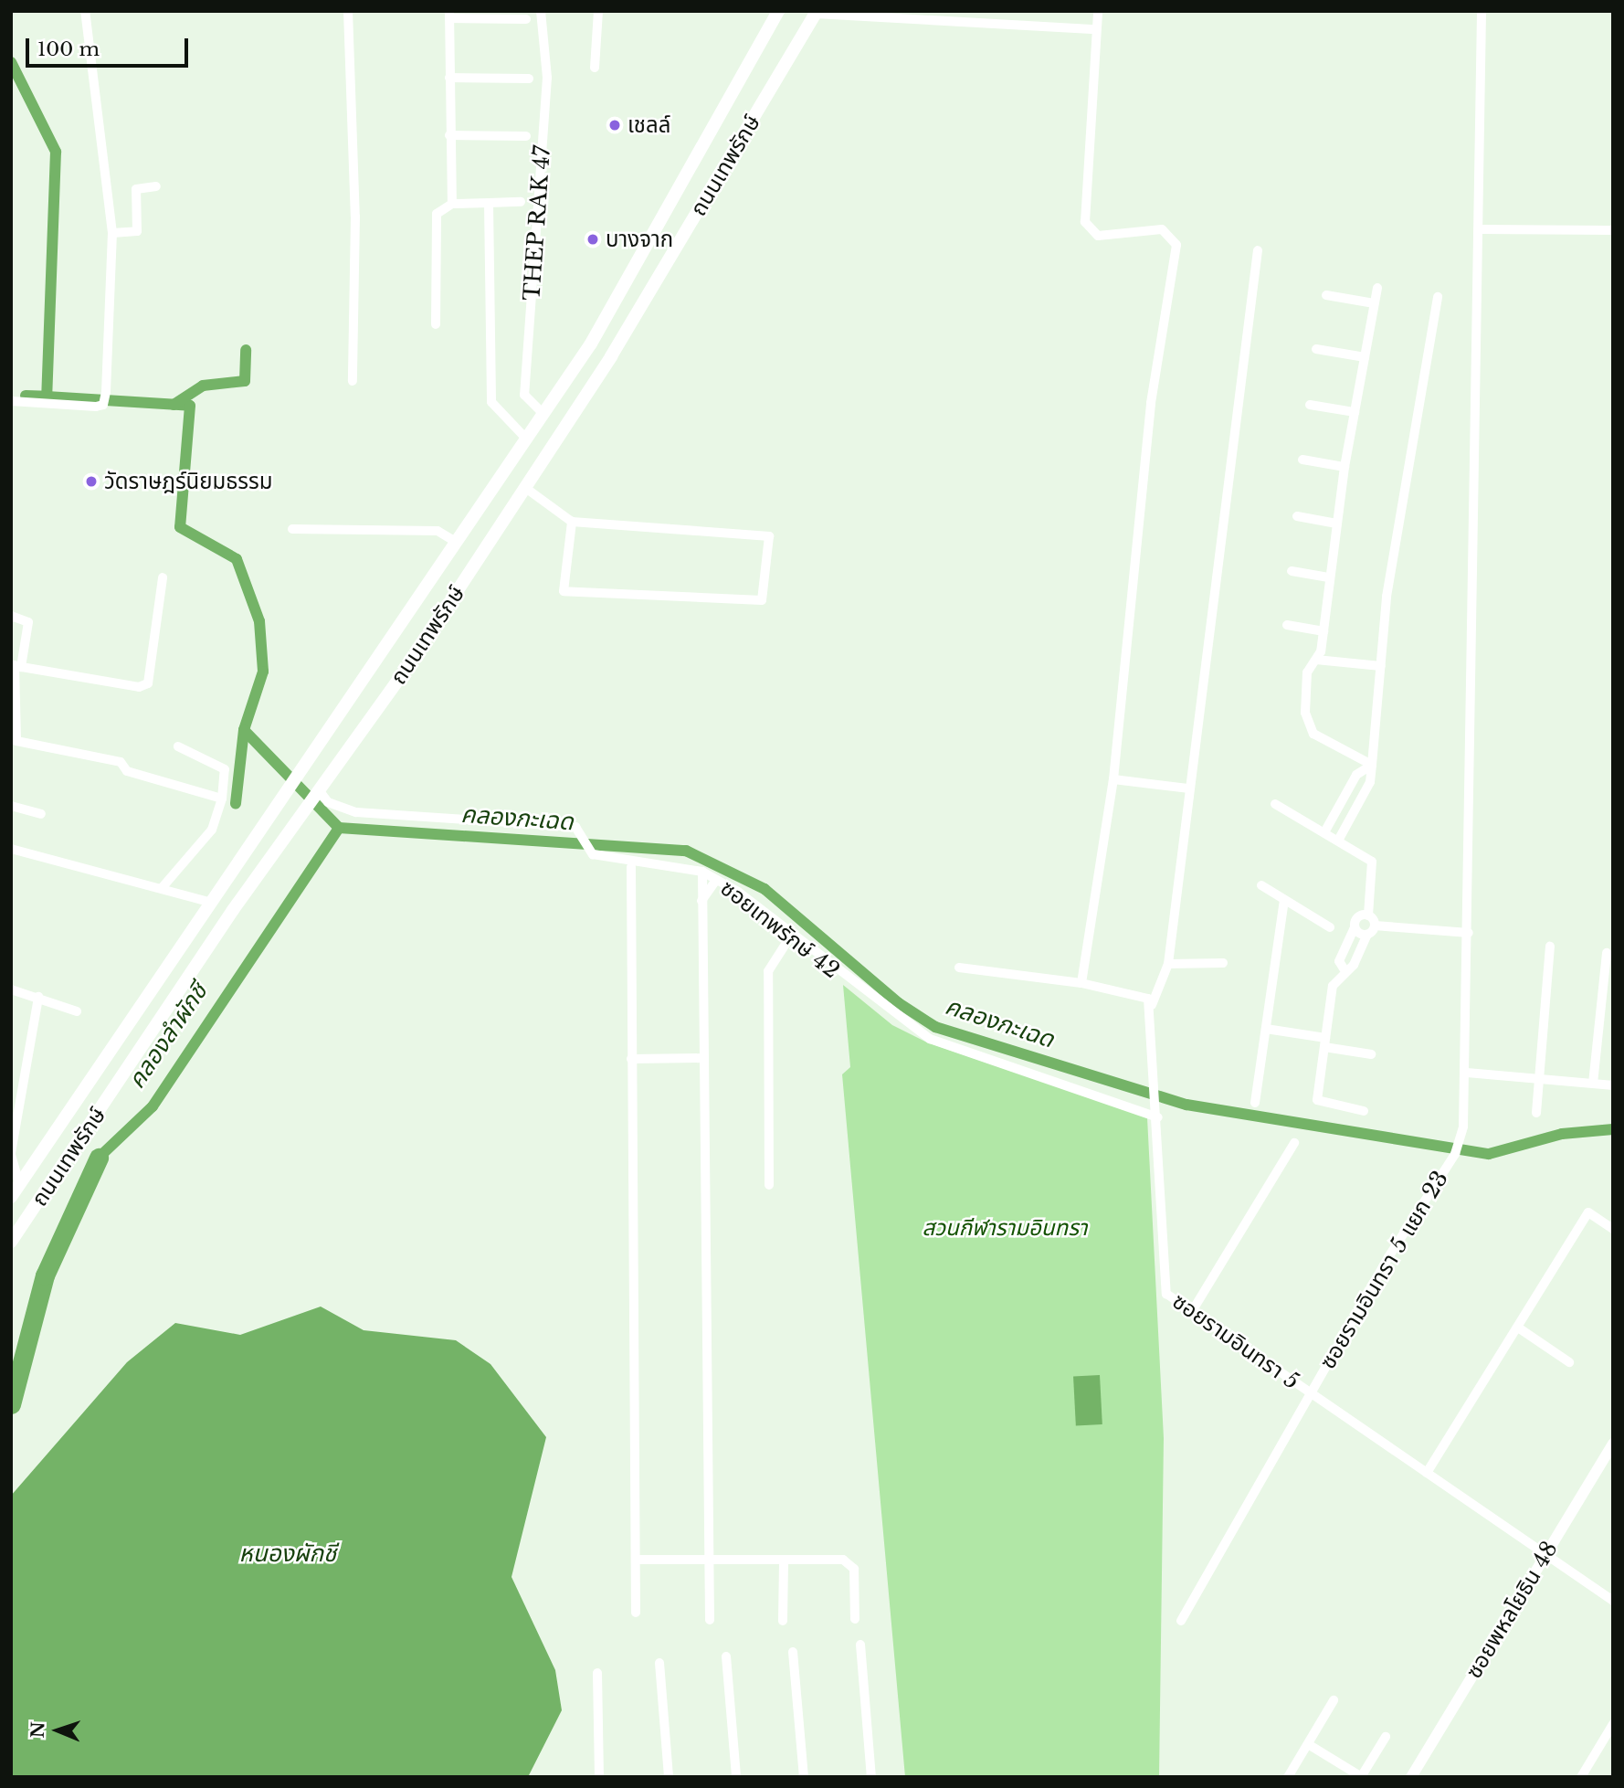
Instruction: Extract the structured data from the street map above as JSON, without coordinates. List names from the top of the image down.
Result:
{
  "streets": {
    "main road": ["ถนนเทพรักษ์"],
    "street": [
      "THEP RAK 47",
      "ซอยเทพรักษ์ 42",
      "ซอยรามอินทรา 5 แยก 23",
      "ซอยรามอินทรา 5",
      "ซอยพหลโยธิน 48"
    ]
  },
  "crossings": [
    ["ถนนเทพรักษ์", "THEP RAK 47"],
    ["ถนนเทพรักษ์", "ซอยเทพรักษ์ 42"],
    ["ซอยเทพรักษ์ 42", "ซอยรามอินทรา 5"],
    ["ซอยรามอินทรา 5 แยก 23", "ซอยรามอินทรา 5"],
    ["ซอยรามอินทรา 5", "ซอยพหลโยธิน 48"]
  ],
  "water": ["คลองกะเฉด", "คลองลำผักชี", "หนองผักชี"],
  "parks": ["สวนกีฬารามอินทรา"],
  "places": ["เชลล์", "บางจาก", "วัดราษฎร์นิยมธรรม"],
  "scale_bar": "100 m",
  "north": "left"
}
